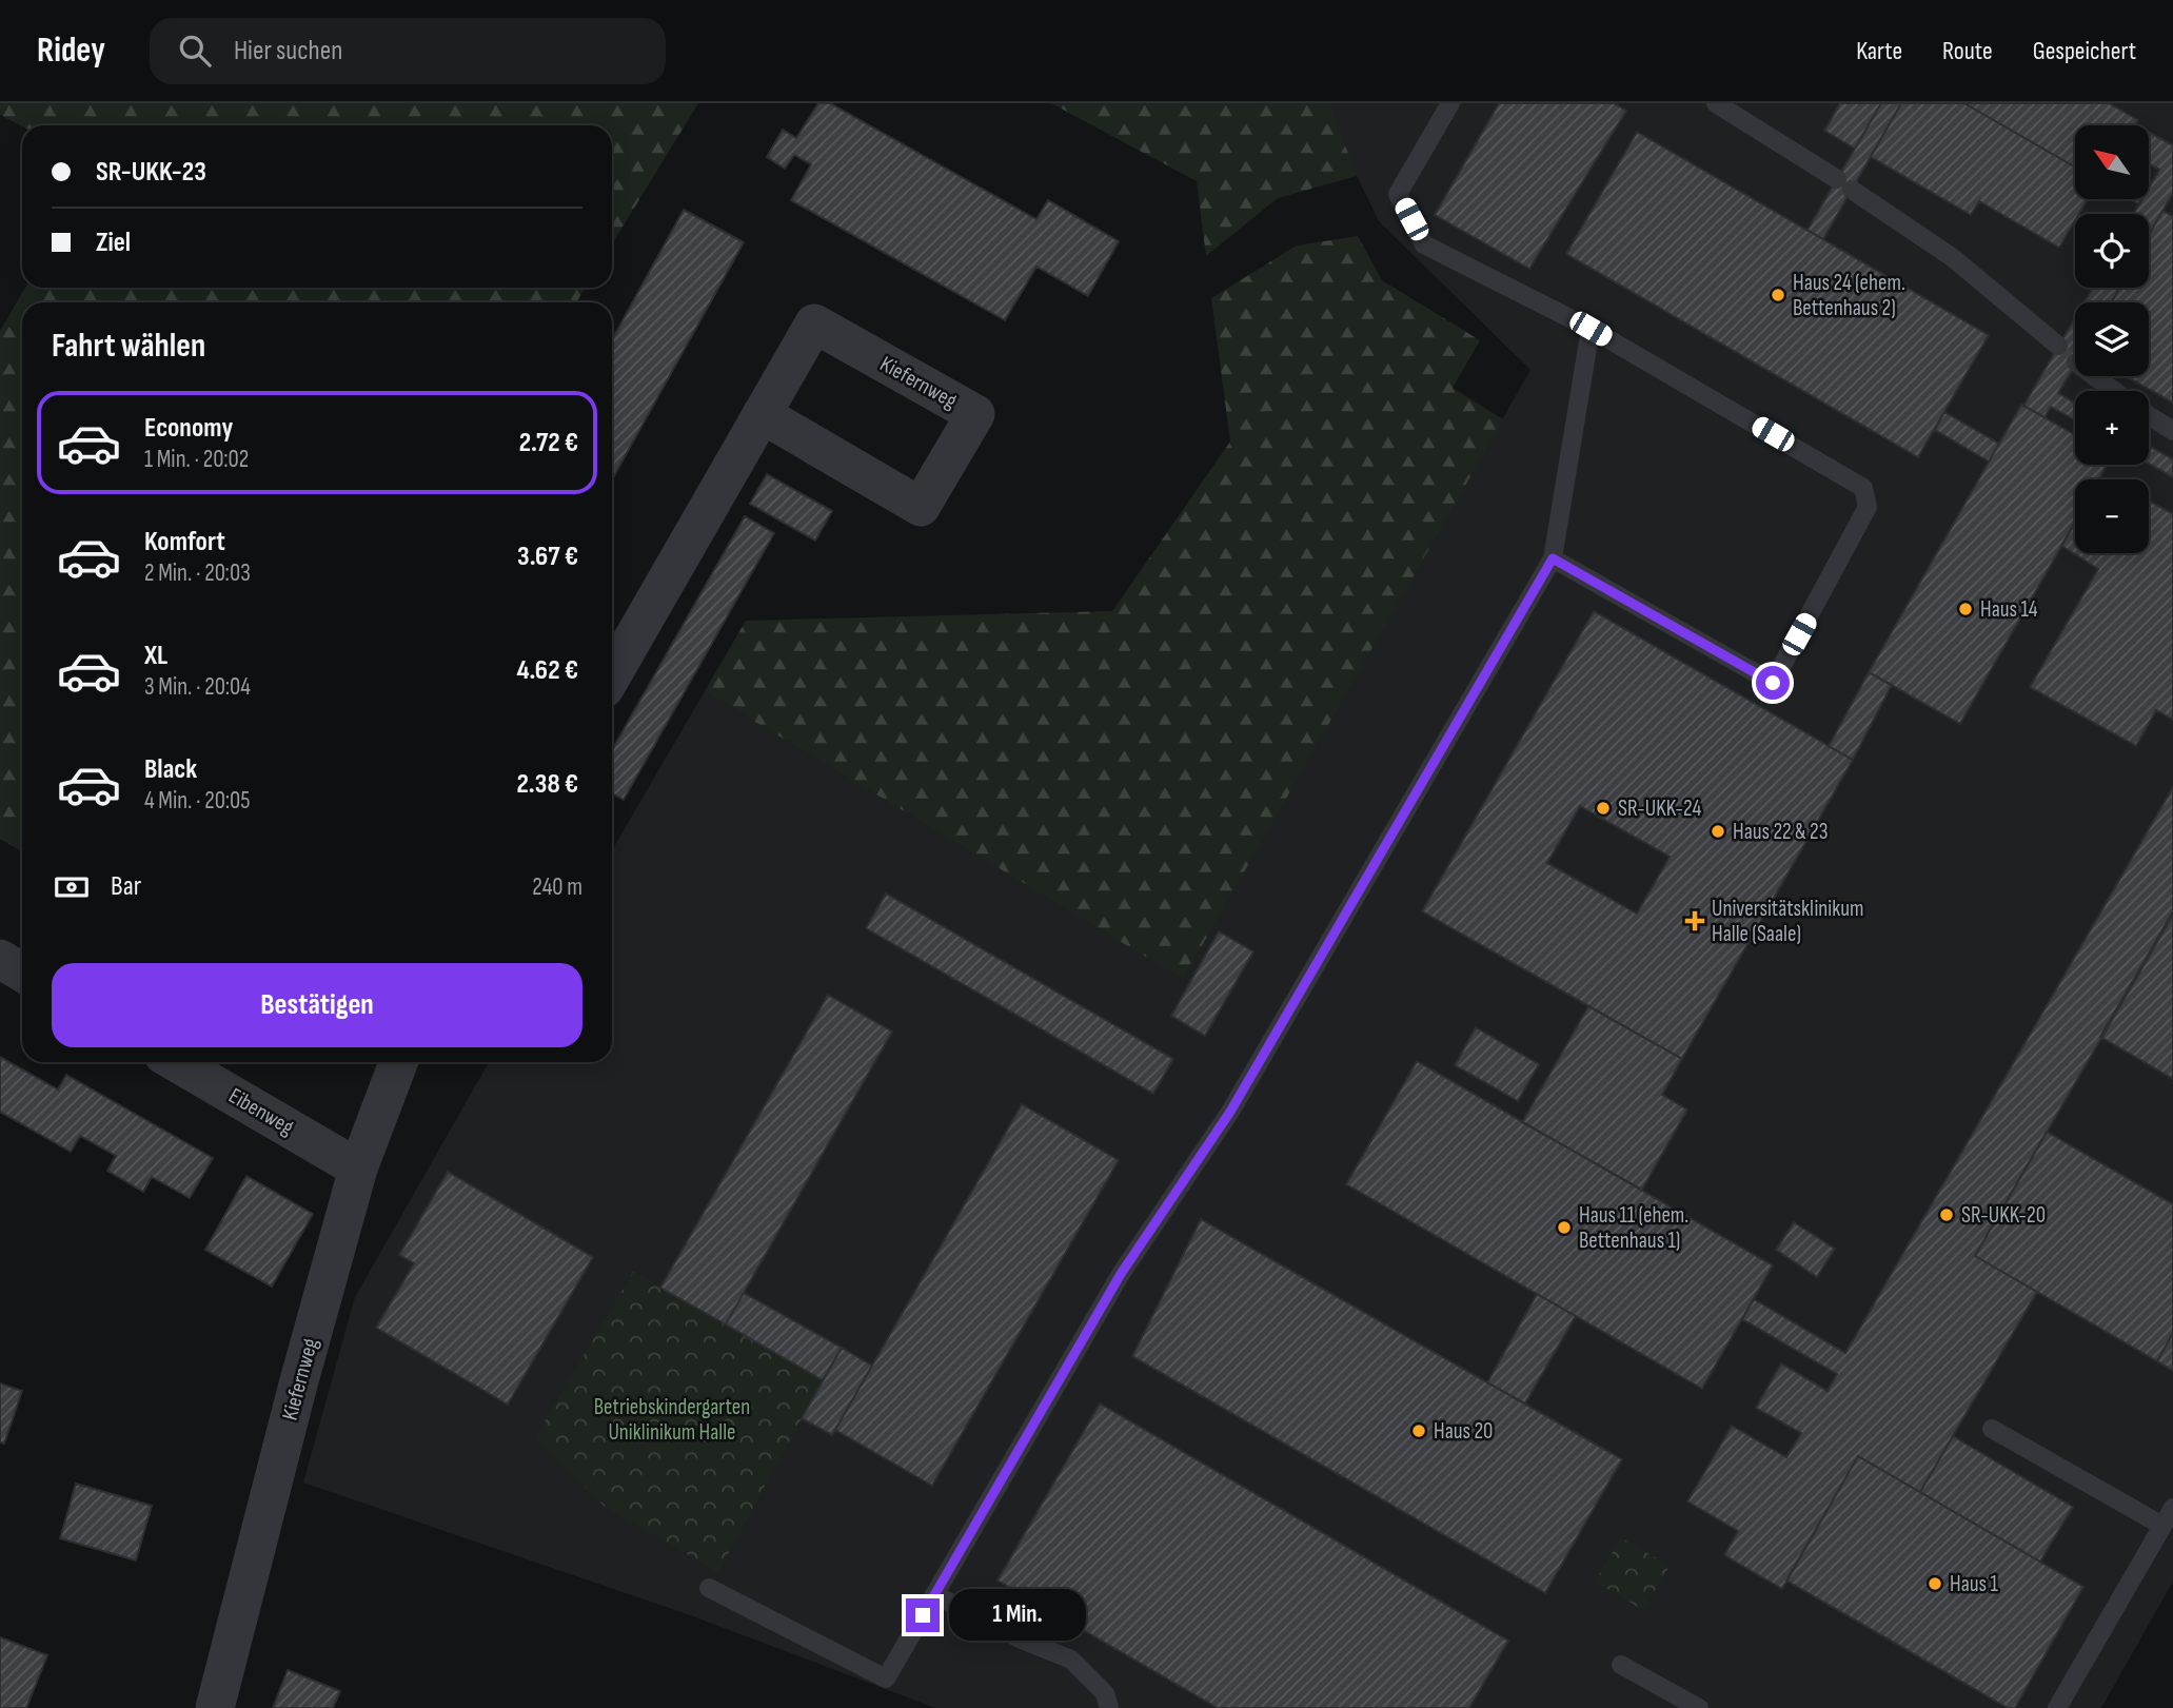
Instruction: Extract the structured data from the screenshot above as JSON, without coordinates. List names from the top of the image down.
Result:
{
  "streets": {
    "street": ["Kiefernweg", "Eibenweg"]
  },
  "crossings": [
    ["Kiefernweg", "Eibenweg"]
  ],
  "parks": ["Betriebskindergarten Uniklinikum Halle"],
  "places": {
    "other": [
      "Haus 24 (ehem. Bettenhaus 2)",
      "Haus 14",
      "SR-UKK-24",
      "Haus 22 & 23",
      "SR-UKK-20",
      "Haus 11 (ehem. Bettenhaus 1)",
      "Haus 20",
      "Haus 1"
    ],
    "health": ["Universitätsklinikum Halle (Saale)"]
  },
  "north": "top left",
  "page": {
    "header": "Ridey",
    "search": "Hier suchen",
    "nav": ["Karte", "Route", "Gespeichert"],
    "map_buttons": ["+", "−"],
    "banner": ["SR-UKK-23", "Ziel"],
    "heading": "Fahrt wählen",
    "list": [
      {
        "name": "Economy",
        "note": "1 Min. · 20:02",
        "value": "2.72 €"
      },
      {
        "name": "Komfort",
        "note": "2 Min. · 20:03",
        "value": "3.67 €"
      },
      {
        "name": "XL",
        "note": "3 Min. · 20:04",
        "value": "4.62 €"
      },
      {
        "name": "Black",
        "note": "4 Min. · 20:05",
        "value": "2.38 €"
      }
    ],
    "pay": ["Bar", "240 m"],
    "buttons": "Bestätigen",
    "bubble": "1 Min."
  }
}
